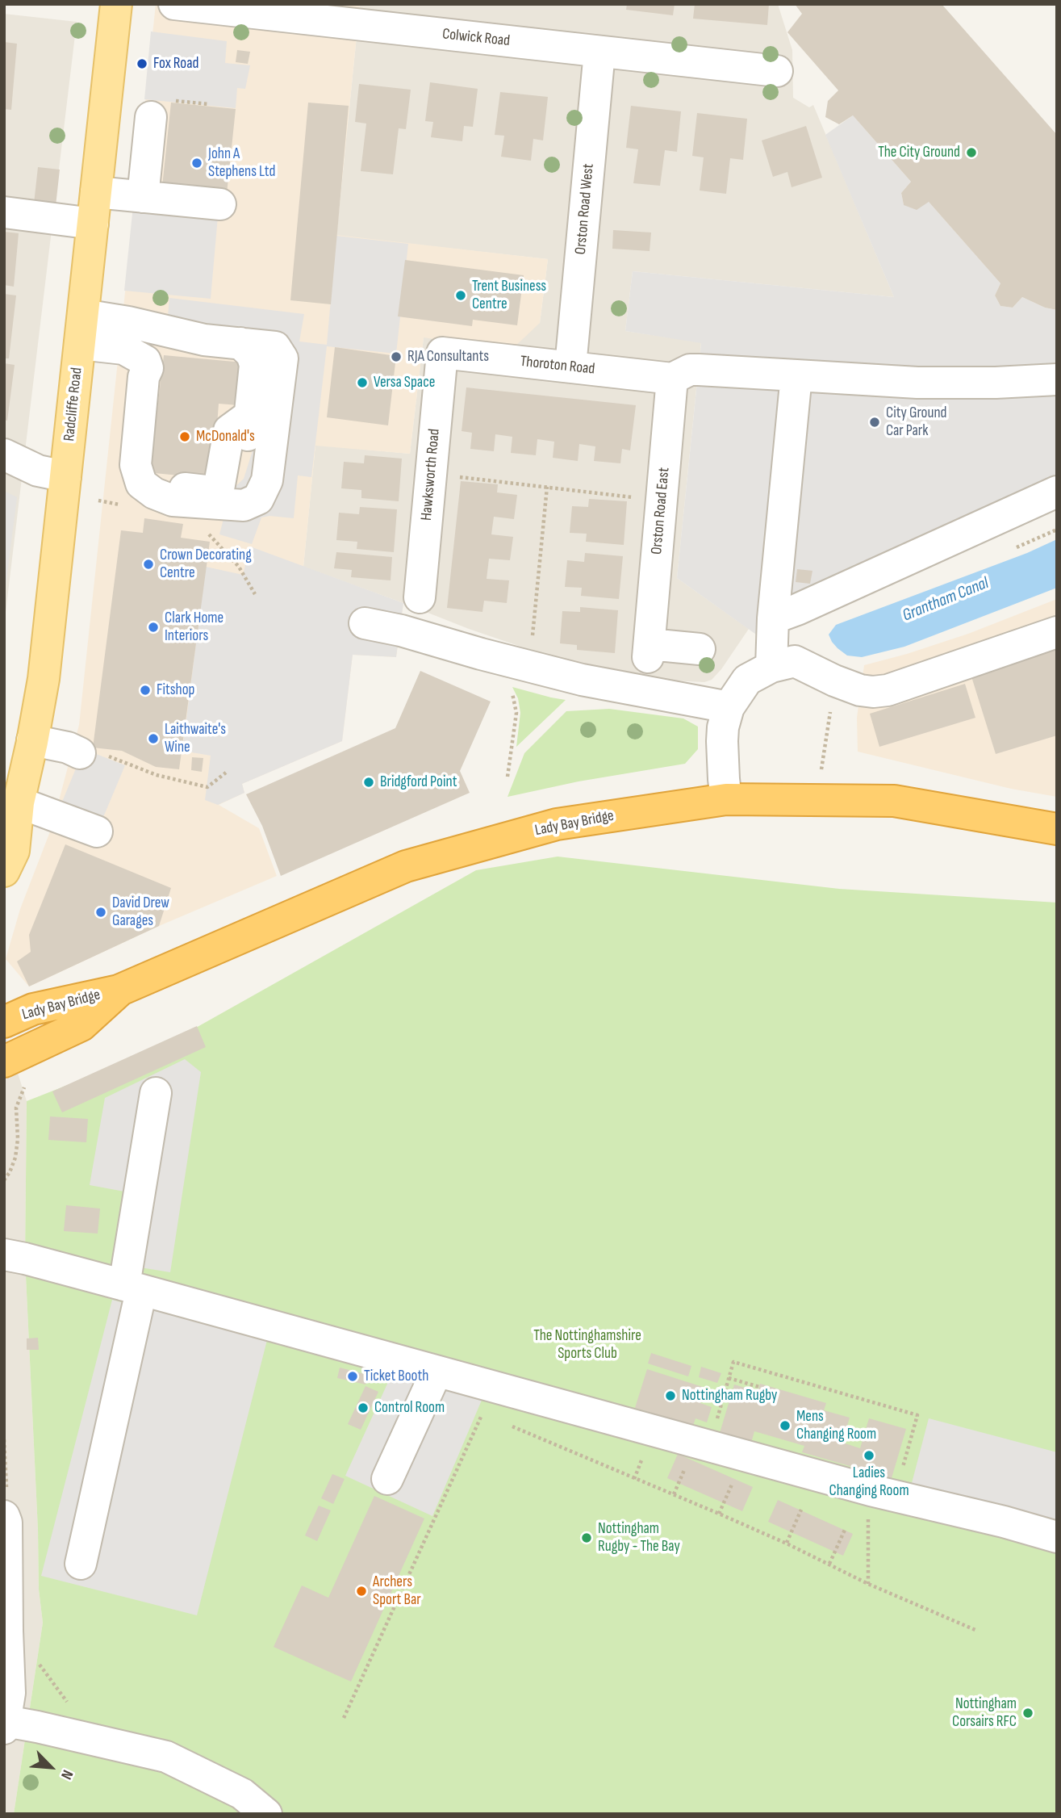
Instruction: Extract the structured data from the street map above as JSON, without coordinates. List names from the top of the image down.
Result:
{
  "streets": {
    "highway": ["Lady Bay Bridge"],
    "main road": ["Radcliffe Road"],
    "street": [
      "Colwick Road",
      "Orston Road West",
      "Thoroton Road",
      "Hawksworth Road",
      "Orston Road East"
    ]
  },
  "crossings": [
    ["Colwick Road", "Orston Road West"],
    ["Orston Road West", "Thoroton Road"],
    ["Thoroton Road", "Hawksworth Road"],
    ["Thoroton Road", "Orston Road East"]
  ],
  "water": ["Grantham Canal"],
  "parks": ["The Nottinghamshire Sports Club"],
  "places": [
    "Fox Road",
    "The City Ground",
    "John A Stephens Ltd",
    "Trent Business Centre",
    "RJA Consultants",
    "Versa Space",
    "City Ground Car Park",
    "McDonald's",
    "Crown Decorating Centre",
    "Clark Home Interiors",
    "Fitshop",
    "Laithwaite's Wine",
    "Bridgford Point",
    "David Drew Garages",
    "Ticket Booth",
    "Nottingham Rugby",
    "Control Room",
    "Mens Changing Room",
    "Ladies Changing Room",
    "Nottingham Rugby - The Bay",
    "Archers Sport Bar",
    "Nottingham Corsairs RFC"
  ],
  "north": "bottom right"
}
